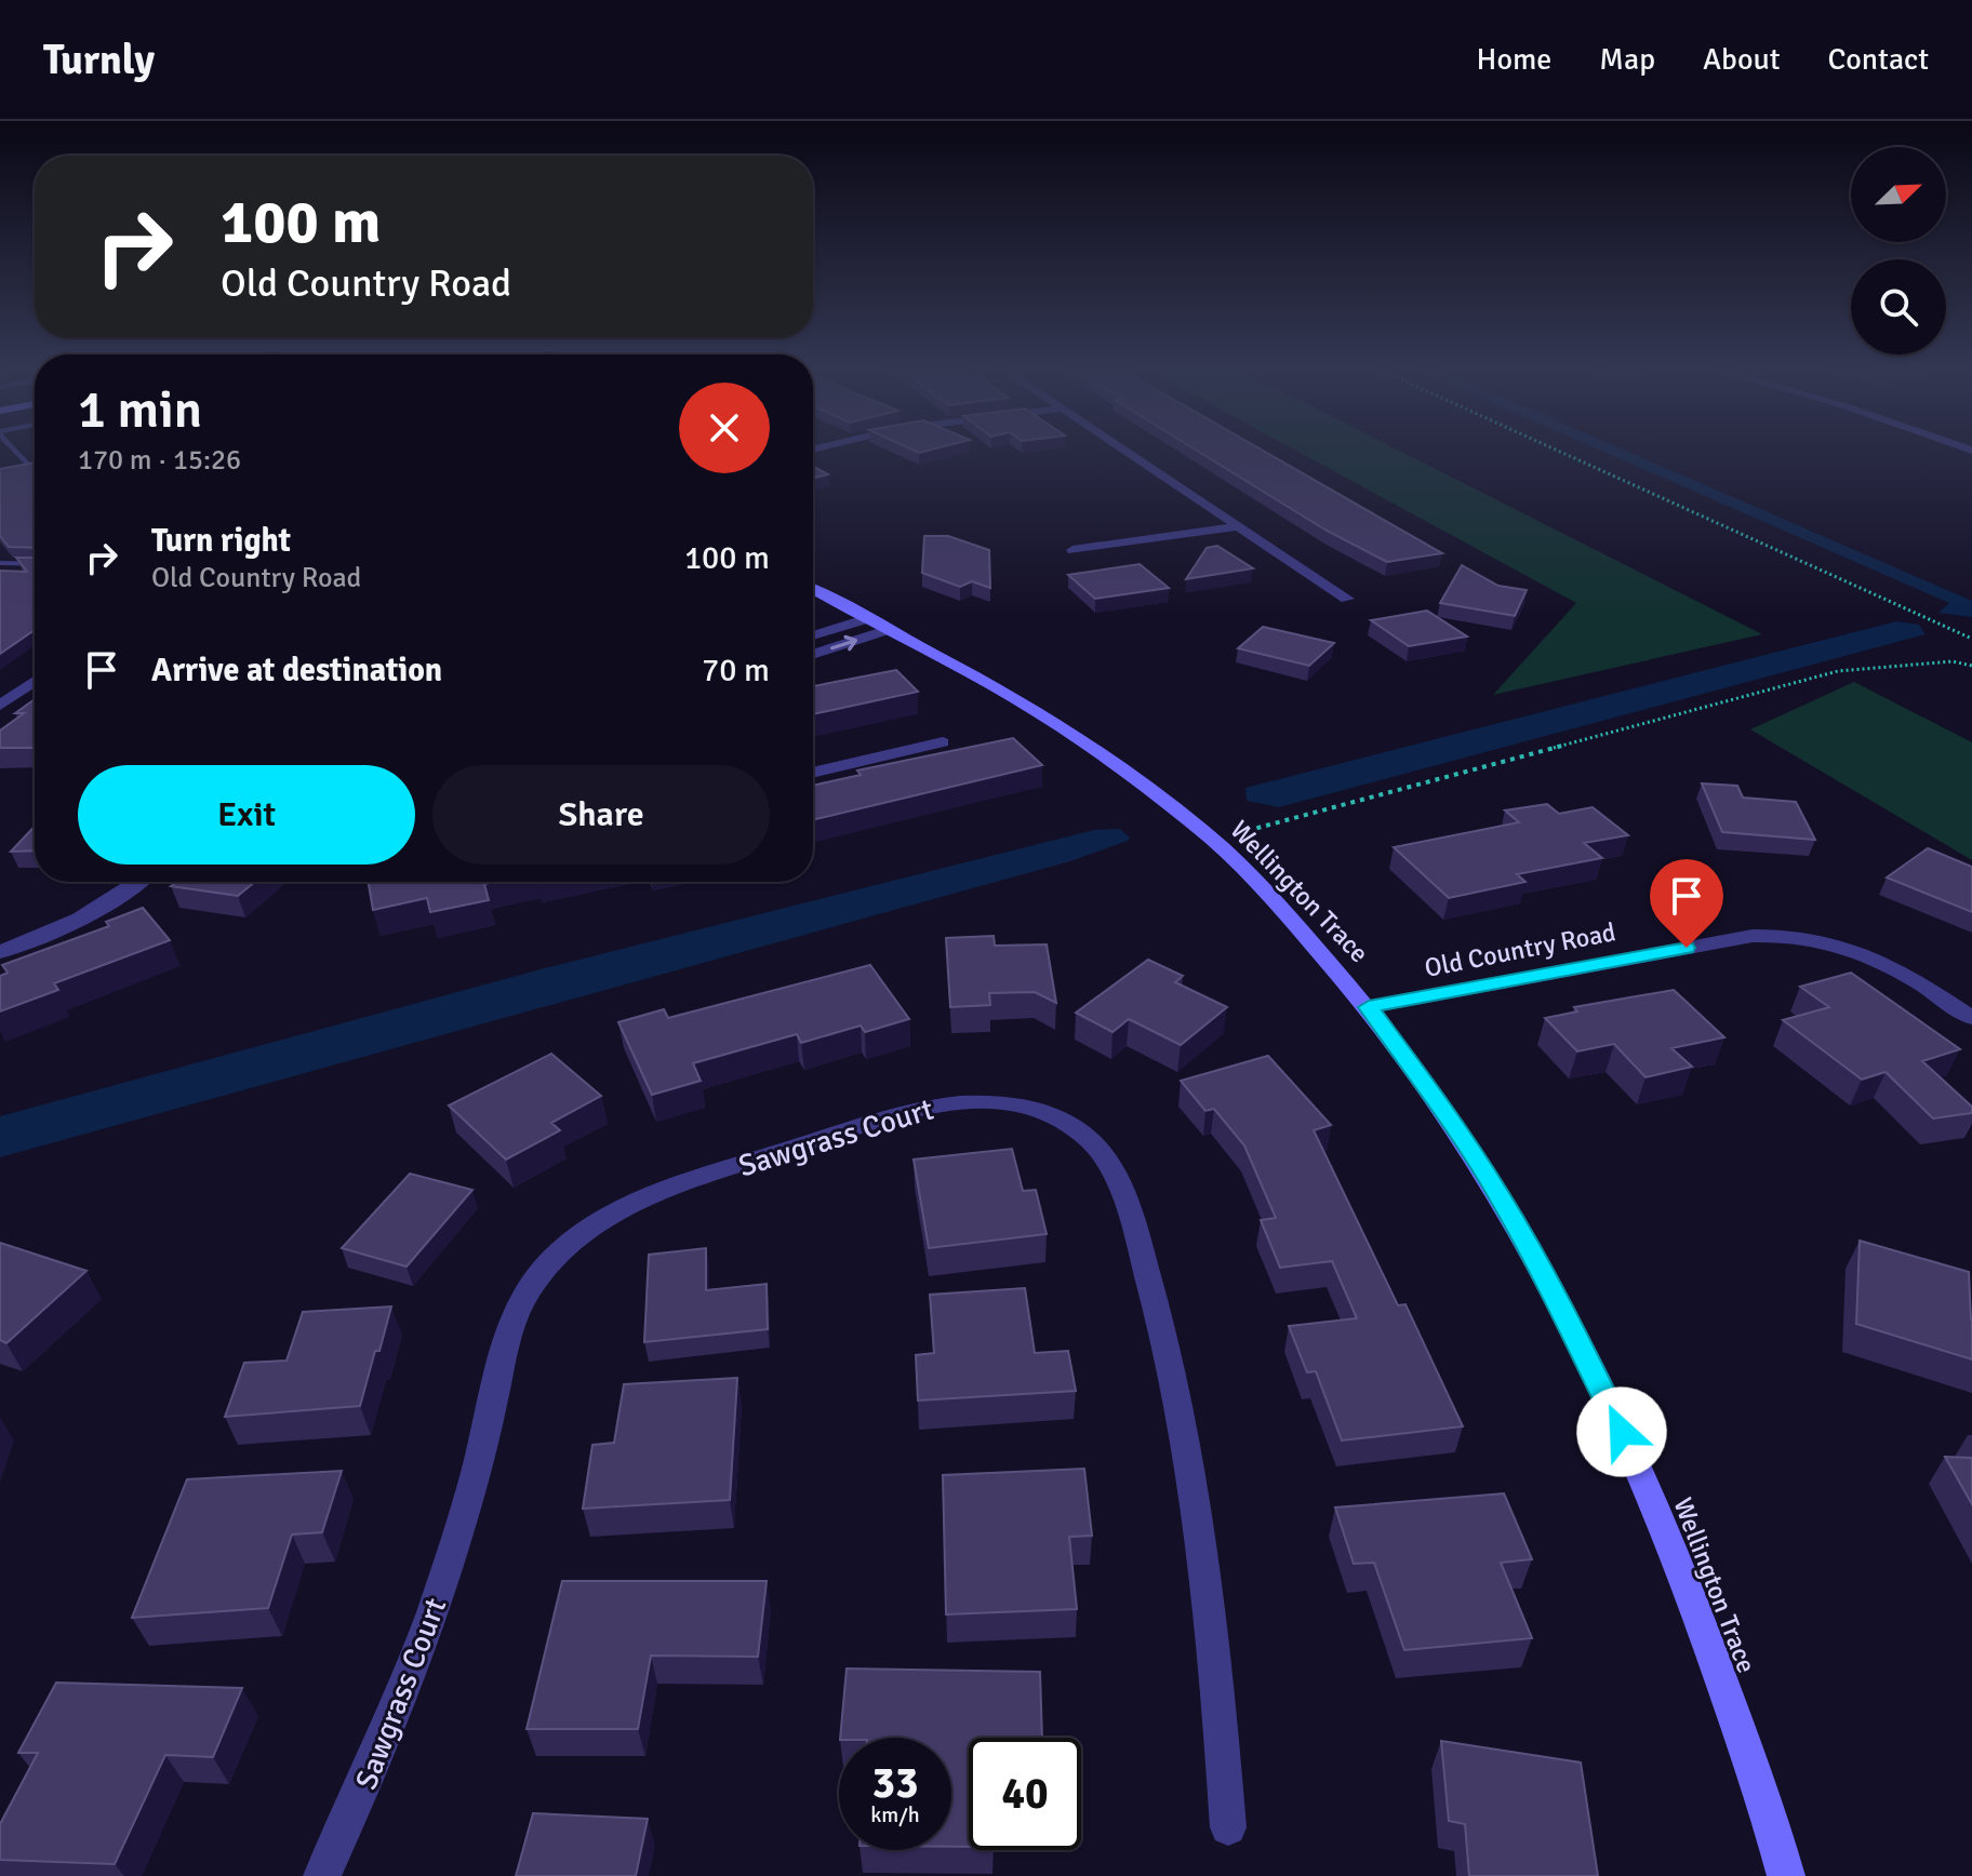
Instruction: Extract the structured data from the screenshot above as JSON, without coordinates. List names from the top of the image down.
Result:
{
  "streets": {
    "street": ["Wellington Trace", "Old Country Road", "Sawgrass Court"]
  },
  "crossings": [
    ["Wellington Trace", "Old Country Road"]
  ],
  "north": "top right",
  "page": {
    "header": "Turnly",
    "nav": [
      "Home",
      "Map",
      "About",
      "Contact"
    ],
    "turn": ["100 m", "Old Country Road"],
    "heading": ["1 min", "170 m · 15:26"],
    "list": [
      {
        "name": "Turn right",
        "note": "Old Country Road",
        "value": "100 m"
      },
      {
        "name": "Arrive at destination",
        "value": "70 m"
      }
    ],
    "buttons": ["Exit", "Share"],
    "speed": "33 km/h",
    "limit": "40"
  }
}
